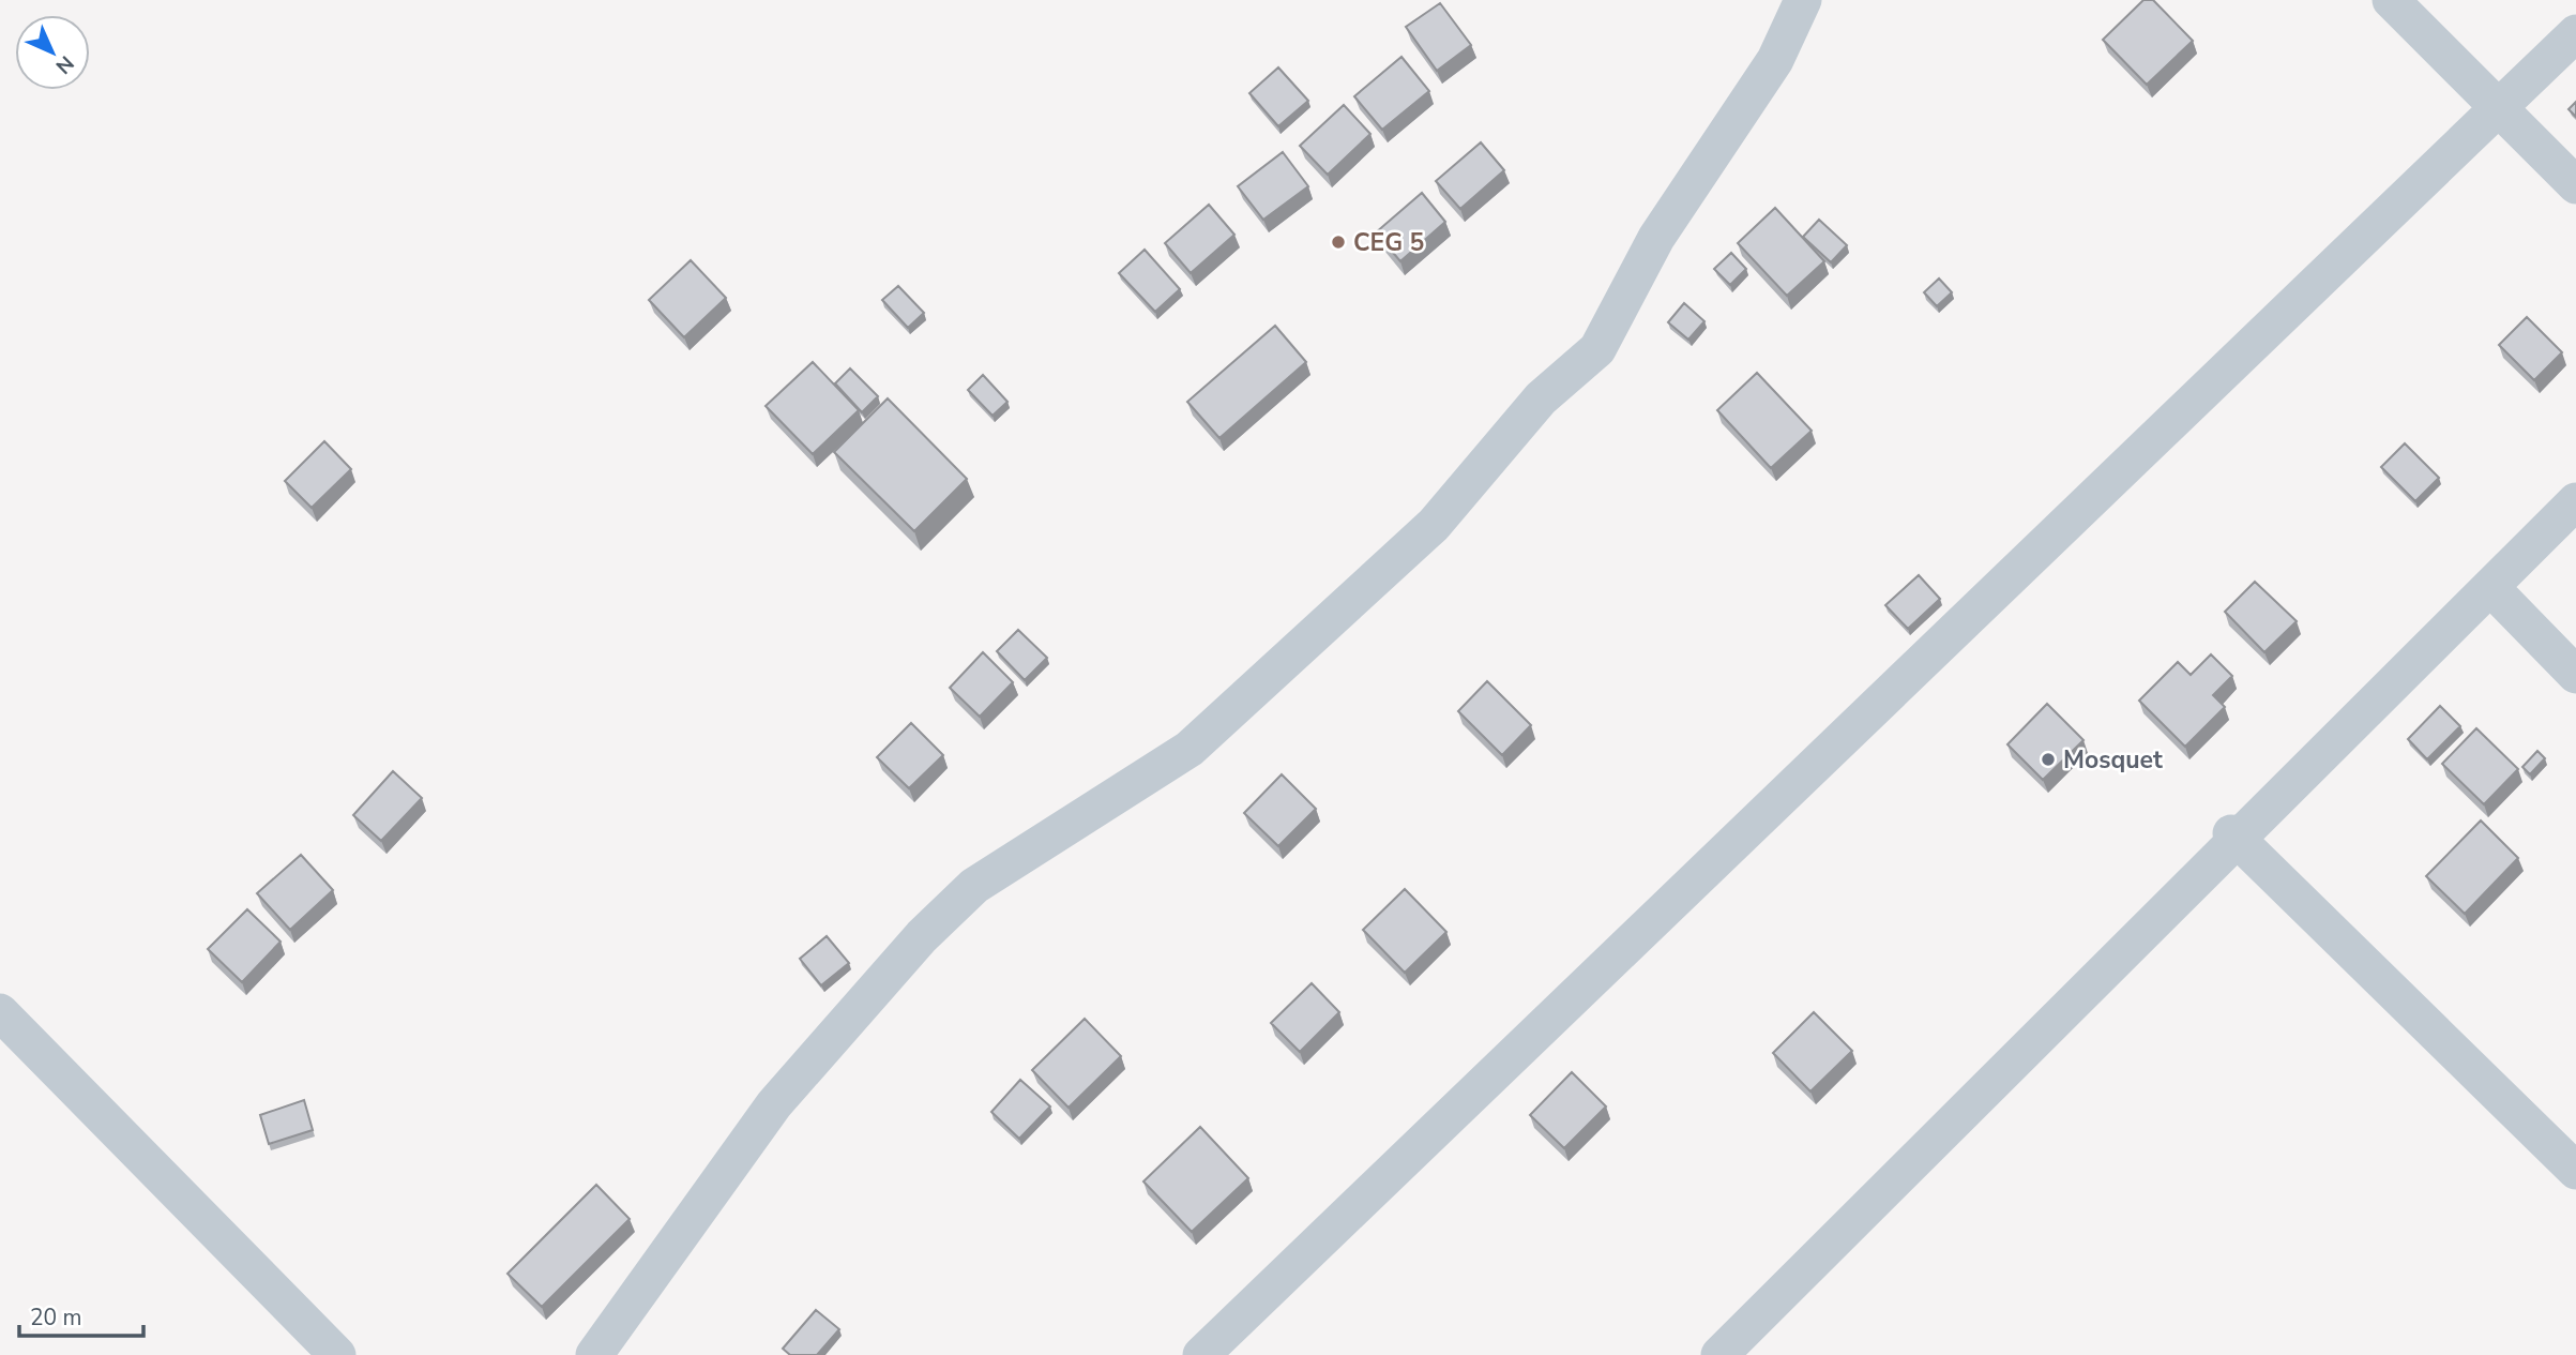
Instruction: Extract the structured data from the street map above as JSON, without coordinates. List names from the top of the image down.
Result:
{
  "places": ["CEG 5", "Mosquet"],
  "scale_bar": "20 m",
  "north": "bottom right"
}
